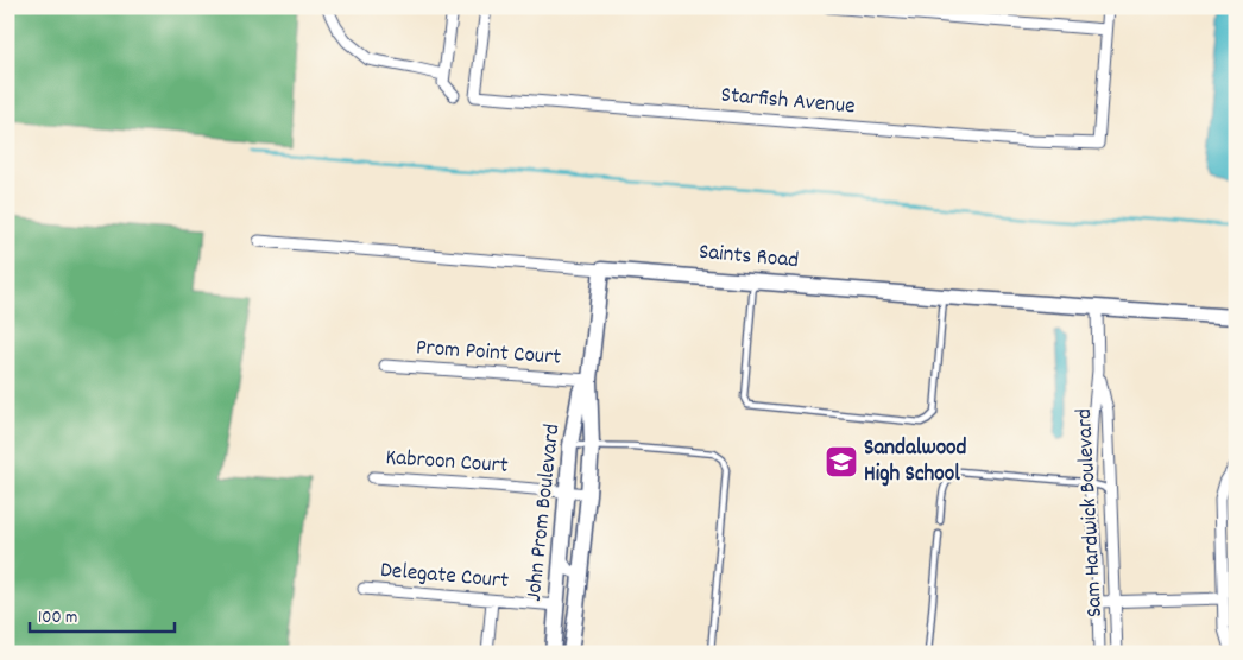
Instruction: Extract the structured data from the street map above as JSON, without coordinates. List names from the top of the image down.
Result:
{
  "streets": {
    "street": [
      "Starfish Avenue",
      "Saints Road",
      "Prom Point Court",
      "Kabroon Court",
      "John Prom Boulevard",
      "Sam Hardwick Boulevard",
      "Delegate Court"
    ]
  },
  "crossings": [
    ["Saints Road", "John Prom Boulevard"],
    ["Saints Road", "Sam Hardwick Boulevard"],
    ["Prom Point Court", "John Prom Boulevard"],
    ["Kabroon Court", "John Prom Boulevard"],
    ["John Prom Boulevard", "Delegate Court"]
  ],
  "places": {
    "school or university": ["Sandalwood High School"]
  },
  "scale_bar": "100 m"
}
